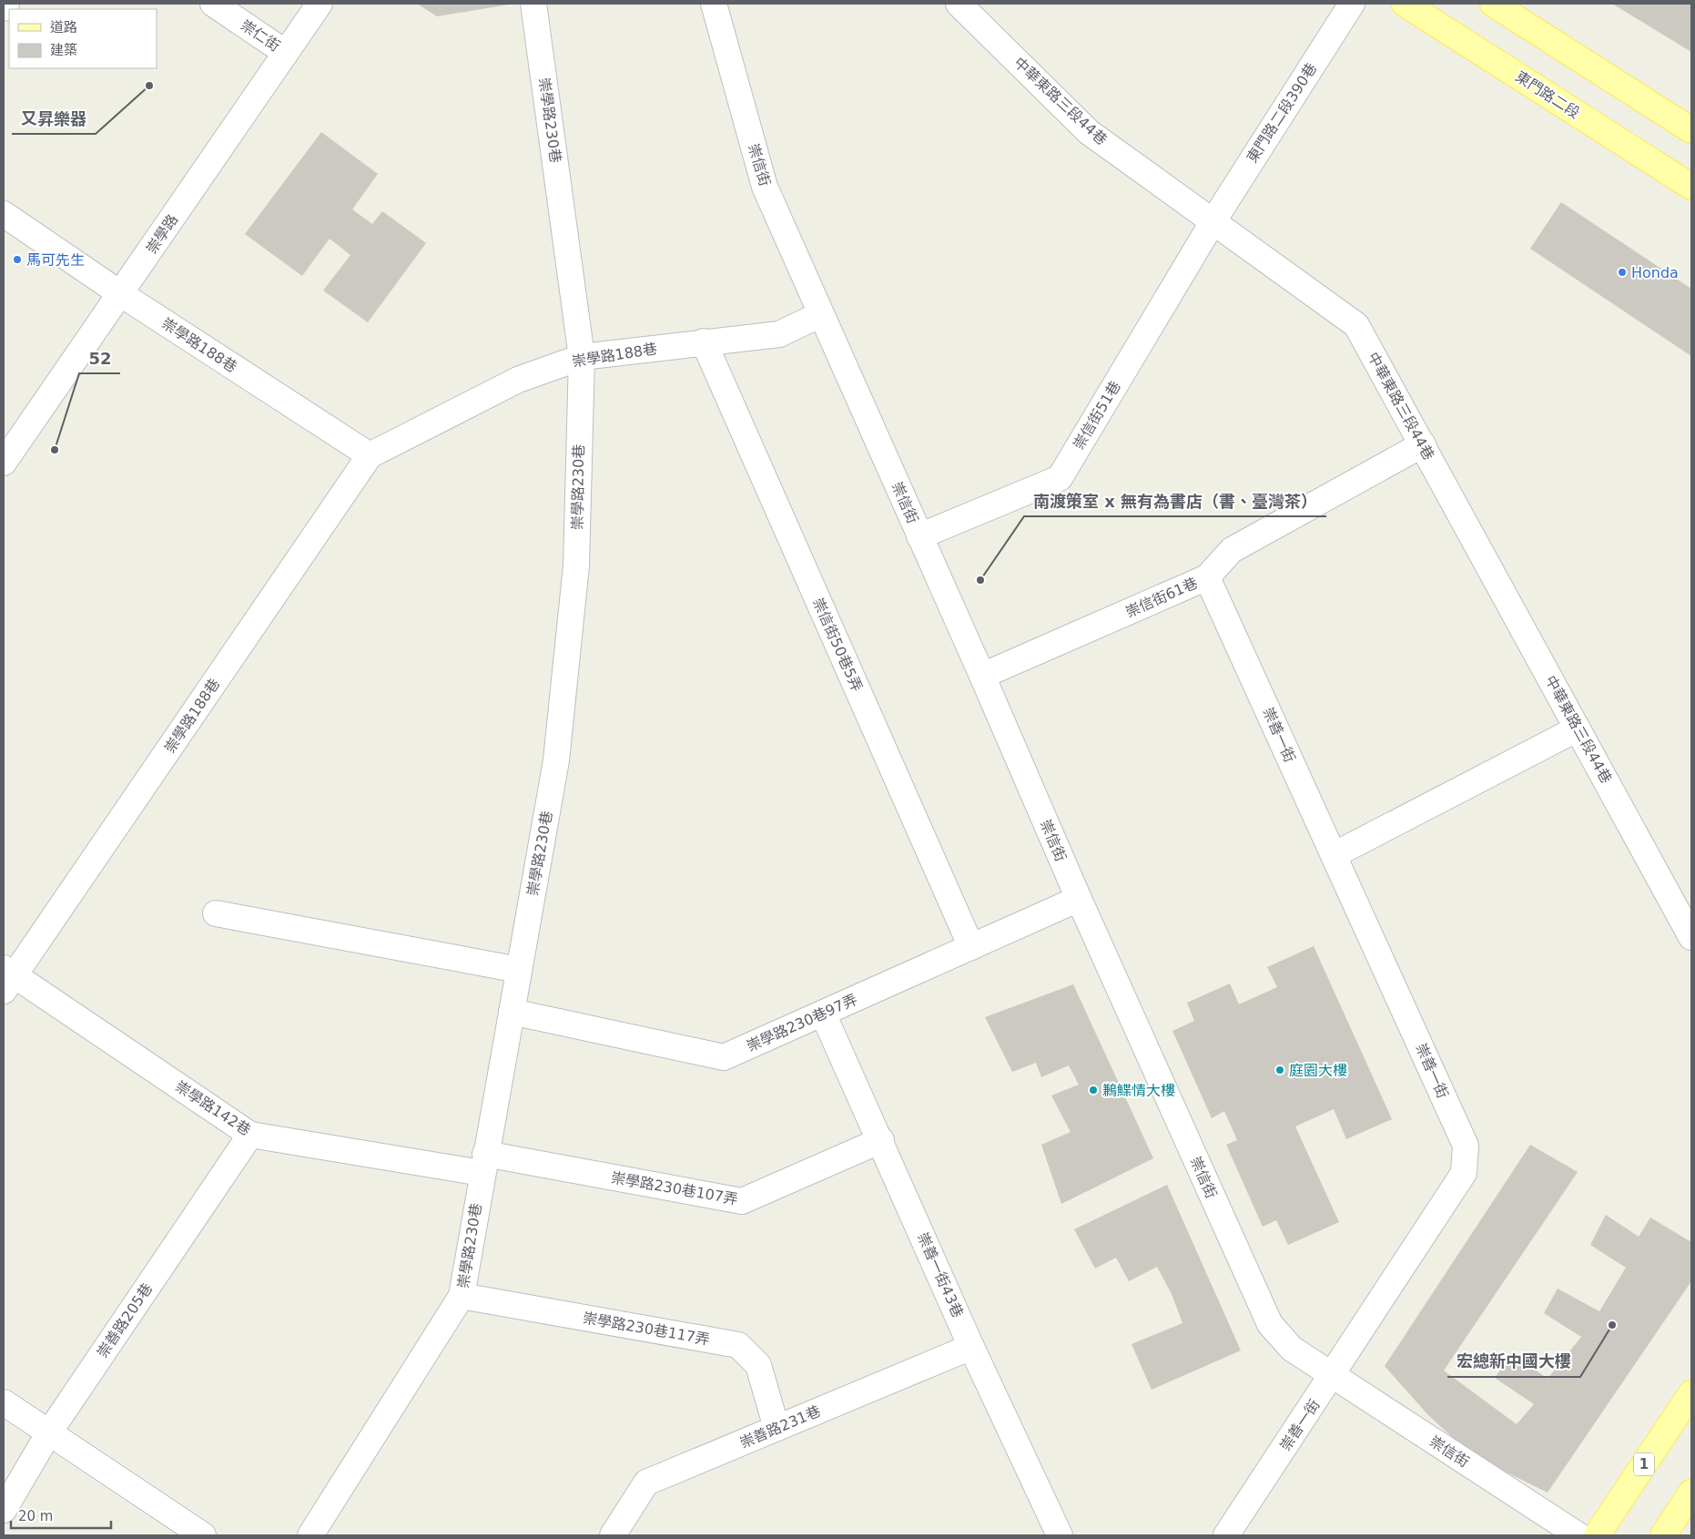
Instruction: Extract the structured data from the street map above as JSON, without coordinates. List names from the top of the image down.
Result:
{
  "streets": {
    "main road": ["東門路二段", "1"],
    "street": [
      "崇仁街",
      "中華東路三段44巷",
      "東門路二段390巷",
      "崇學路230巷",
      "崇信街",
      "崇學路",
      "崇學路188巷",
      "崇信街51巷",
      "崇信街61巷",
      "崇信街50巷5弄",
      "崇善一街",
      "崇學路230巷97弄",
      "崇學路142巷",
      "崇學路230巷107弄",
      "崇善一街43巷",
      "崇善路205巷",
      "崇學路230巷117弄",
      "崇善路231巷"
    ]
  },
  "crossings": [
    ["崇仁街", "崇學路"],
    ["中華東路三段44巷", "東門路二段390巷"],
    ["中華東路三段44巷", "崇信街51巷"],
    ["中華東路三段44巷", "崇信街61巷"],
    ["東門路二段390巷", "崇信街51巷"],
    ["崇學路230巷", "崇學路188巷"],
    ["崇學路230巷", "崇學路230巷97弄"],
    ["崇學路230巷", "崇學路142巷"],
    ["崇學路230巷", "崇學路230巷107弄"],
    ["崇學路230巷", "崇學路230巷117弄"],
    ["崇信街", "崇學路188巷"],
    ["崇信街", "崇信街51巷"],
    ["崇信街", "崇信街61巷"],
    ["崇信街", "崇善一街"],
    ["崇信街", "崇學路230巷97弄"],
    ["崇學路", "崇學路188巷"],
    ["崇學路188巷", "崇信街50巷5弄"],
    ["崇學路188巷", "崇學路142巷"],
    ["崇信街61巷", "崇善一街"],
    ["崇信街50巷5弄", "崇學路230巷97弄"],
    ["崇學路230巷97弄", "崇善一街43巷"],
    ["崇學路142巷", "崇學路230巷107弄"],
    ["崇學路142巷", "崇善路205巷"],
    ["崇學路230巷107弄", "崇善一街43巷"],
    ["崇善一街43巷", "崇善路231巷"],
    ["崇學路230巷117弄", "崇善路231巷"]
  ],
  "places": [
    "又昇樂器",
    "馬可先生",
    "Honda",
    "52",
    "南渡策室 x 無有為書店（書、臺灣茶）",
    "庭園大樓",
    "鶼鰈情大樓",
    "宏總新中國大樓"
  ],
  "legend": ["道路", "建築"],
  "scale_bar": "20 m"
}
